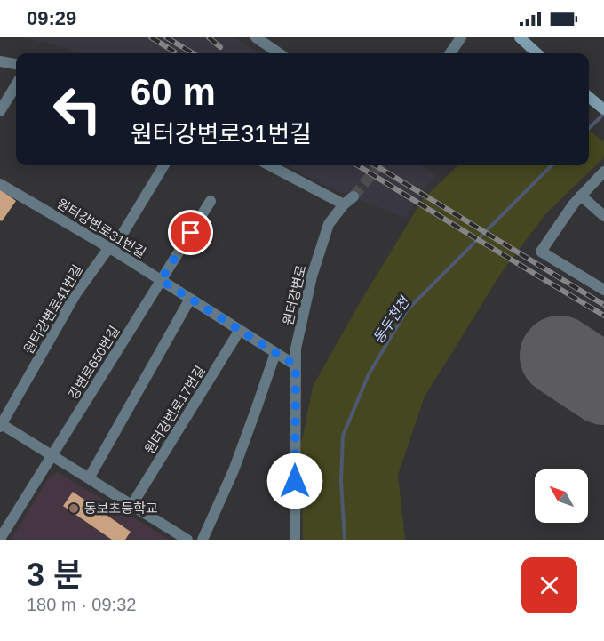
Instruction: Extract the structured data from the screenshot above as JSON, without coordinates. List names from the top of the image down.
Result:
{
  "streets": {
    "street": [
      "원터강변로31번길",
      "원터강변로",
      "원터강변로41번길",
      "강변로650번길",
      "원터강변로17번길"
    ]
  },
  "crossings": [
    ["원터강변로31번길", "원터강변로"],
    ["원터강변로31번길", "원터강변로41번길"],
    ["원터강변로31번길", "강변로650번길"],
    ["원터강변로31번길", "원터강변로17번길"]
  ],
  "water": ["동두천천"],
  "places": ["동보초등학교"],
  "north": "top left",
  "page": {
    "status": "09:29",
    "turn": ["60 m", "원터강변로31번길"],
    "heading": ["3 분", "180 m · 09:32"]
  }
}
